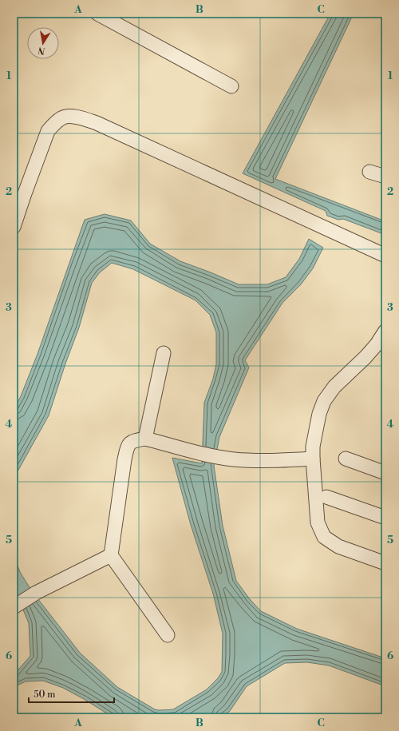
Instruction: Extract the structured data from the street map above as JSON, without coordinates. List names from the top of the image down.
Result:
{
  "scale_bar": "50 m",
  "north": "bottom",
  "grid": {
    "columns": ["A", "B", "C"],
    "rows": [
      "1",
      "2",
      "3",
      "4",
      "5",
      "6"
    ]
  }
}
